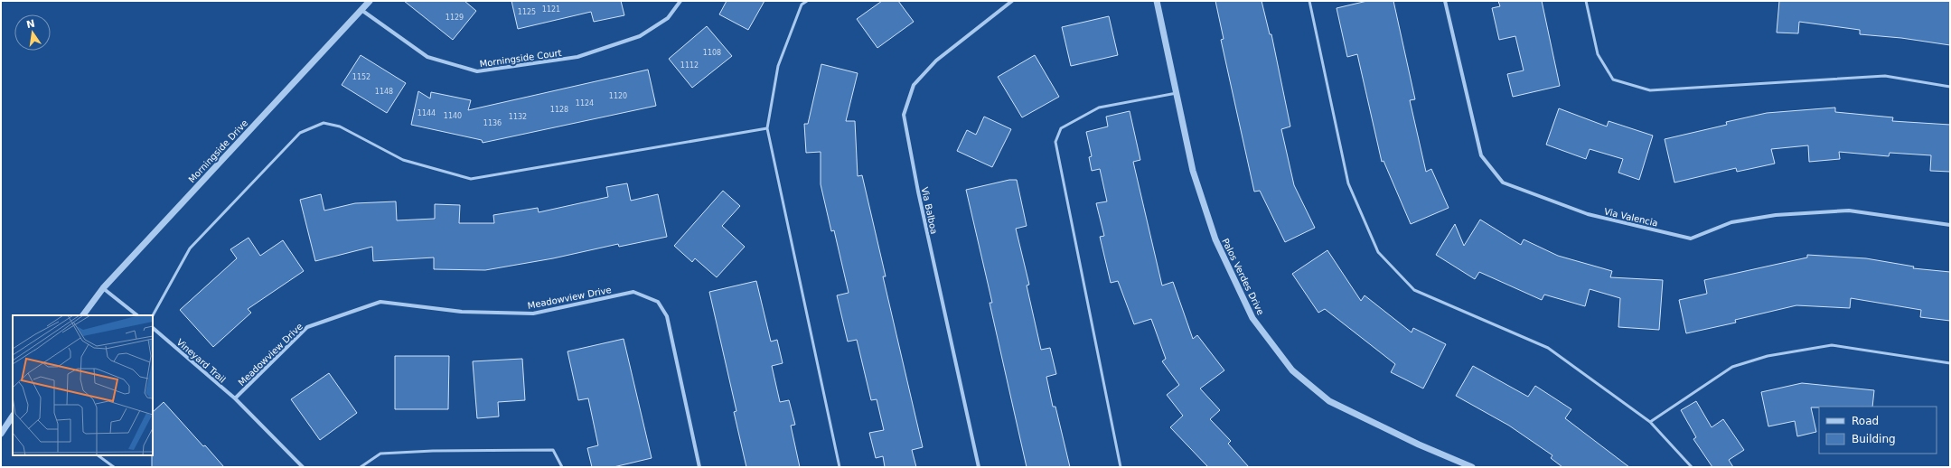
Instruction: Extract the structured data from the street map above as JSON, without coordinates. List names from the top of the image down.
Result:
{
  "streets": {
    "street": [
      "Morningside Court",
      "Morningside Drive",
      "Via Balboa",
      "Via Valencia",
      "Palos Verdes Drive",
      "Meadowview Drive",
      "Vineyard Trail"
    ]
  },
  "crossings": [
    ["Morningside Court", "Morningside Drive"],
    ["Meadowview Drive", "Vineyard Trail"]
  ],
  "house_numbers": [
    "1121",
    "1125",
    "1129",
    "1108",
    "1112",
    "1152",
    "1148",
    "1120",
    "1124",
    "1128",
    "1144",
    "1140",
    "1132",
    "1136"
  ],
  "legend": ["Road", "Building"],
  "north": "top"
}
